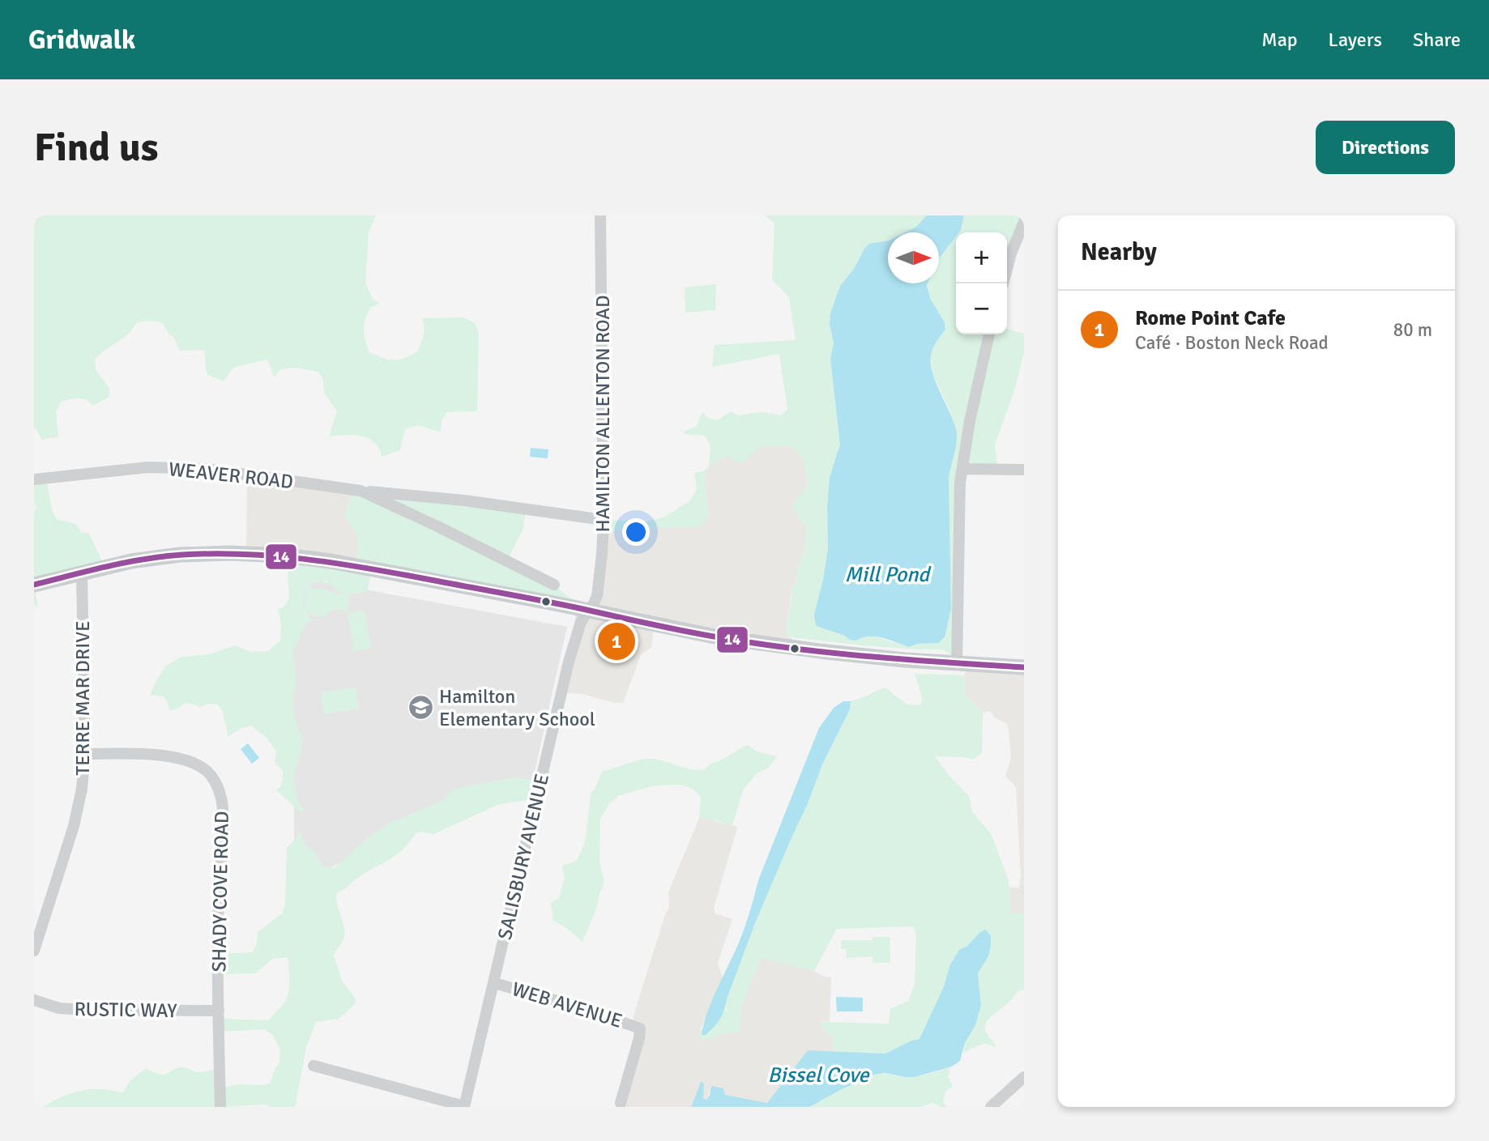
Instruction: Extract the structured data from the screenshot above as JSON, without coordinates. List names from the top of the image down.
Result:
{
  "streets": {
    "street": [
      "HAMILTON ALLENTON ROAD",
      "WEAVER ROAD",
      "TERRE MAR DRIVE",
      "SALISBURY AVENUE",
      "SHADY COVE ROAD",
      "WEB AVENUE",
      "RUSTIC WAY"
    ]
  },
  "crossings": [
    ["HAMILTON ALLENTON ROAD", "WEAVER ROAD"],
    ["HAMILTON ALLENTON ROAD", "SALISBURY AVENUE"],
    ["TERRE MAR DRIVE", "SHADY COVE ROAD"],
    ["SALISBURY AVENUE", "WEB AVENUE"],
    ["SHADY COVE ROAD", "RUSTIC WAY"]
  ],
  "water": ["Mill Pond", "Bissel Cove"],
  "places": {
    "school or university": ["Hamilton Elementary School"]
  },
  "lines": ["transit line 14"],
  "north": "right",
  "page": {
    "header": "Gridwalk",
    "nav": ["Map", "Layers", "Share"],
    "buttons": "Directions",
    "title": "Find us",
    "heading": "Nearby",
    "map_buttons": ["+", "−"],
    "list": [
      {
        "mark": "1",
        "name": "Rome Point Cafe",
        "note": "Café · Boston Neck Road",
        "value": "80 m"
      }
    ],
    "pins": "1"
  }
}
